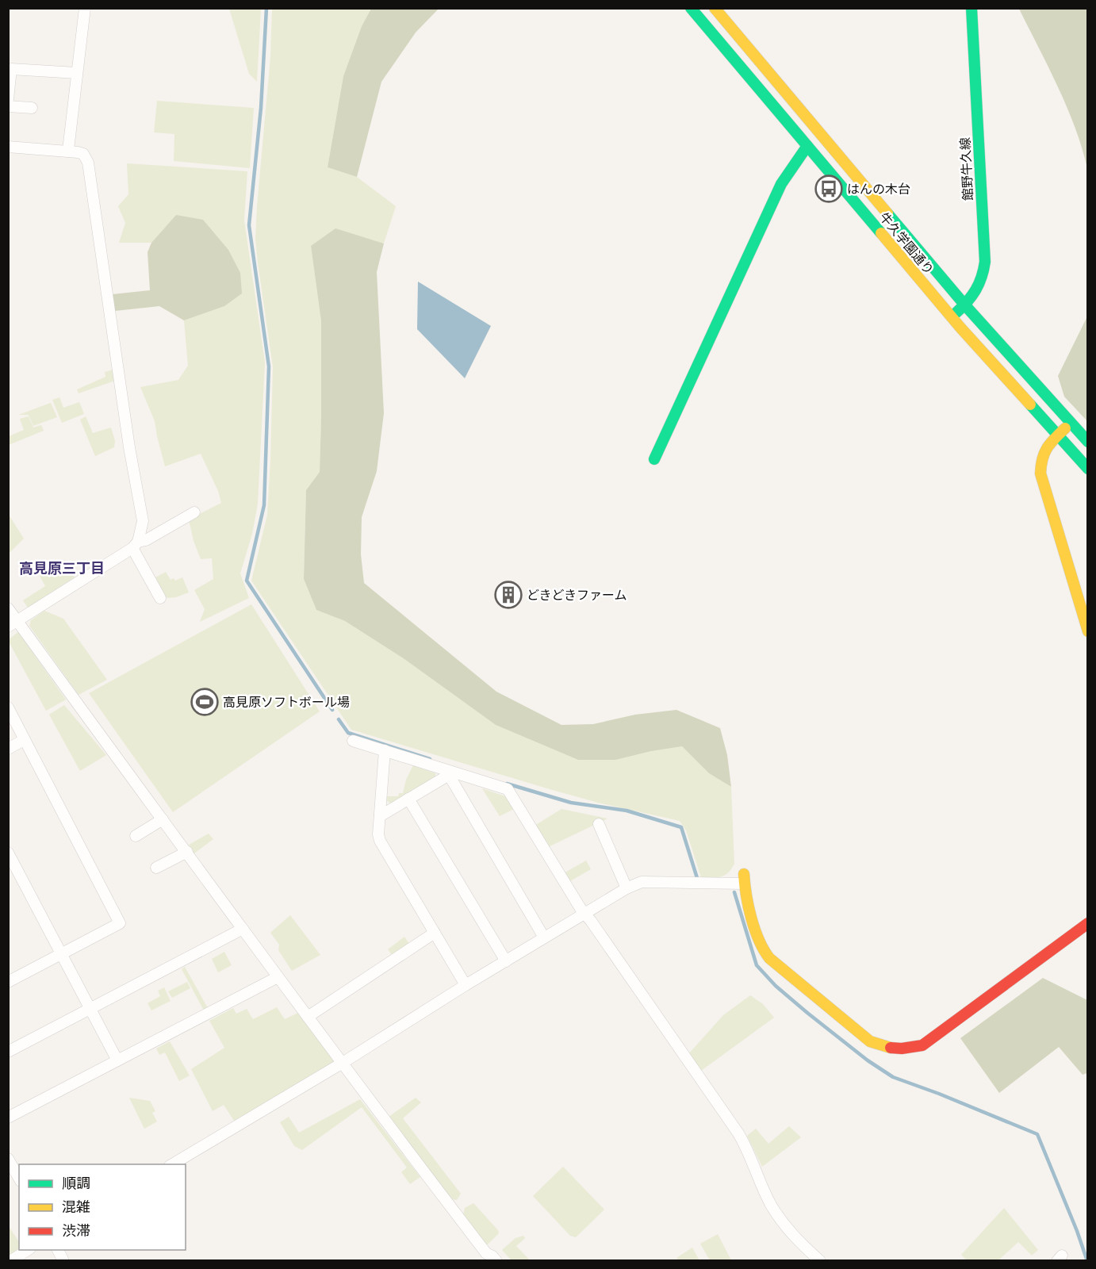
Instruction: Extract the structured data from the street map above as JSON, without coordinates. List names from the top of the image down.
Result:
{
  "streets": {
    "main road": ["館野牛久線", "牛久学園通り"]
  },
  "crossings": [
    ["館野牛久線", "牛久学園通り"]
  ],
  "districts": ["高見原三丁目"],
  "places": {
    "bus stop": ["はんの木台"],
    "building": ["どきどきファーム"],
    "sports": ["高見原ソフトボール場"]
  },
  "legend": ["順調", "混雑", "渋滞"]
}
